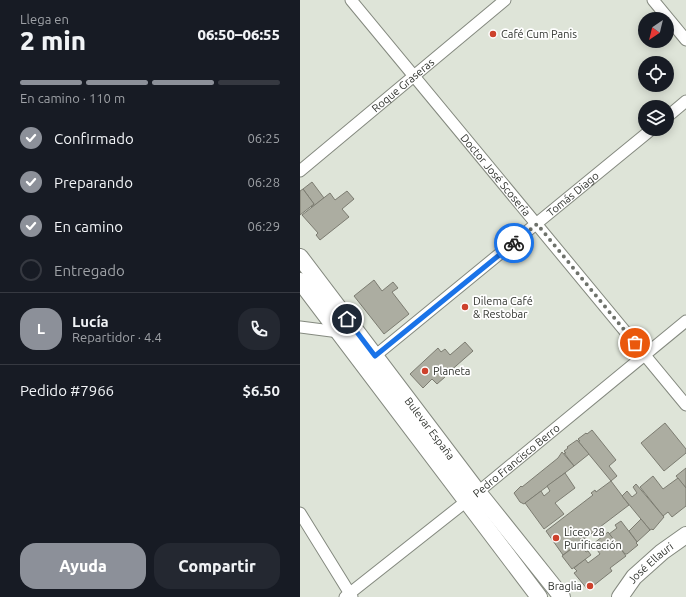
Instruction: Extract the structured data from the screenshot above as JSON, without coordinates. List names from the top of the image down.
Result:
{
  "streets": {
    "main road": ["Bulevar España", "José Ellauri"],
    "street": [
      "Roque Graseras",
      "Doctor José Scosería",
      "Tomás Diago",
      "Pedro Francisco Berro"
    ]
  },
  "crossings": [
    ["Roque Graseras", "Doctor José Scosería"],
    ["Doctor José Scosería", "Tomás Diago"],
    ["Doctor José Scosería", "Pedro Francisco Berro"],
    ["Tomás Diago", "Bulevar España"],
    ["Bulevar España", "Pedro Francisco Berro"]
  ],
  "places": [
    "Café Cum Panis",
    "Dilema Café & Restobar",
    "Planeta",
    "Liceo 28 Purificación",
    "Braglia"
  ],
  "north": "bottom left",
  "page": {
    "heading": ["2 min", "Llega en", "06:50–06:55"],
    "panel": [
      "Lucía",
      "Repartidor · 4.4",
      "Pedido #7966",
      "$6.50"
    ],
    "bar": "En camino · 110 m",
    "list": [
      ["Confirmado", "06:25"],
      ["Preparando", "06:28"],
      ["En camino", "06:29"],
      "Entregado"
    ],
    "round": "L",
    "buttons": ["Ayuda", "Compartir"]
  }
}
